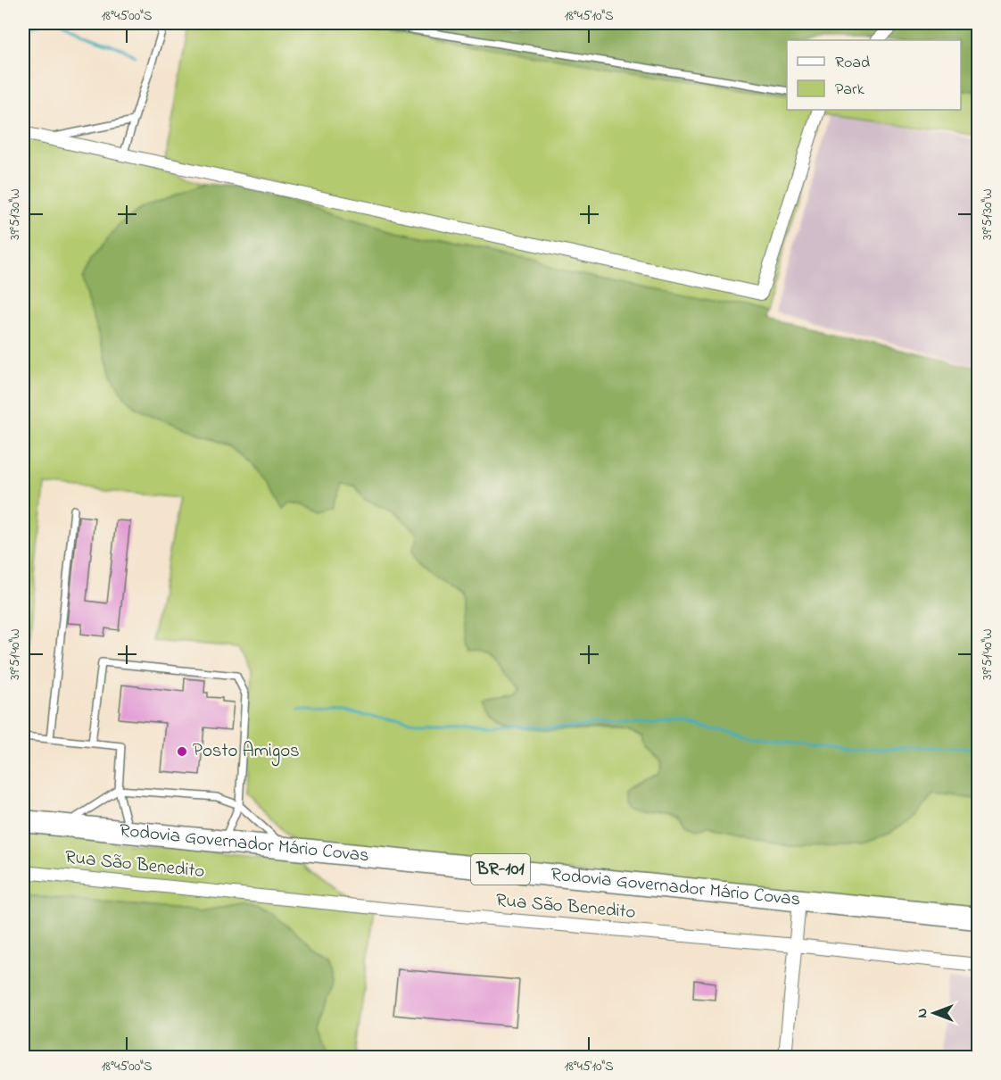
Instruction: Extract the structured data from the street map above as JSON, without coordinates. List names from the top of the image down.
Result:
{
  "streets": {
    "highway": ["Rodovia Governador Mário Covas", "BR-101"],
    "street": ["Rua São Benedito"]
  },
  "places": ["Posto Amigos"],
  "legend": ["Road", "Park"],
  "north": "left",
  "coordinates": [
    "18°45'00\"S",
    "18°45'10\"S",
    "39°51'30\"W",
    "39°51'40\"W"
  ]
}
